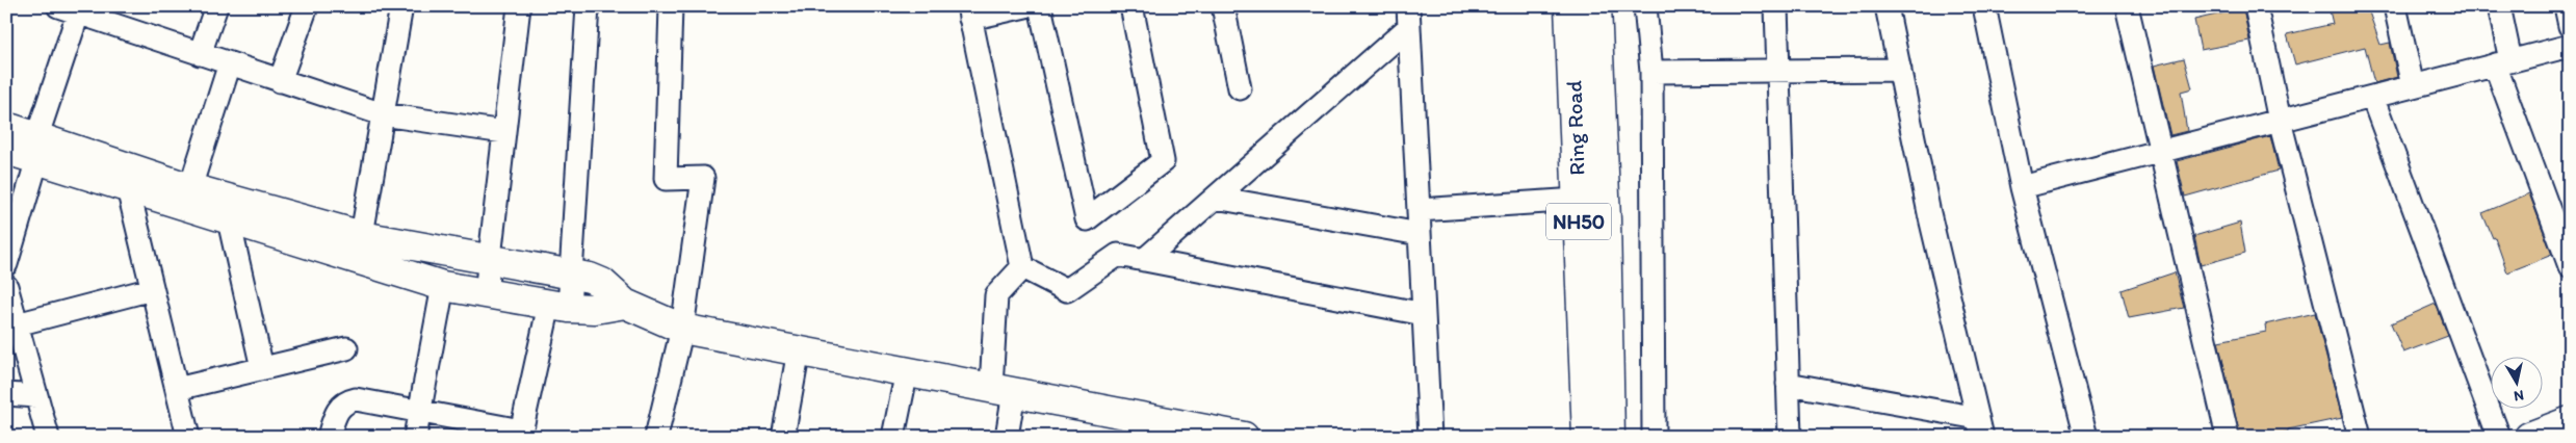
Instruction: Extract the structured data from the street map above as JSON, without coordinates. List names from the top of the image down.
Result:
{
  "streets": {
    "main road": ["Ring Road", "NH50"]
  },
  "north": "bottom"
}
